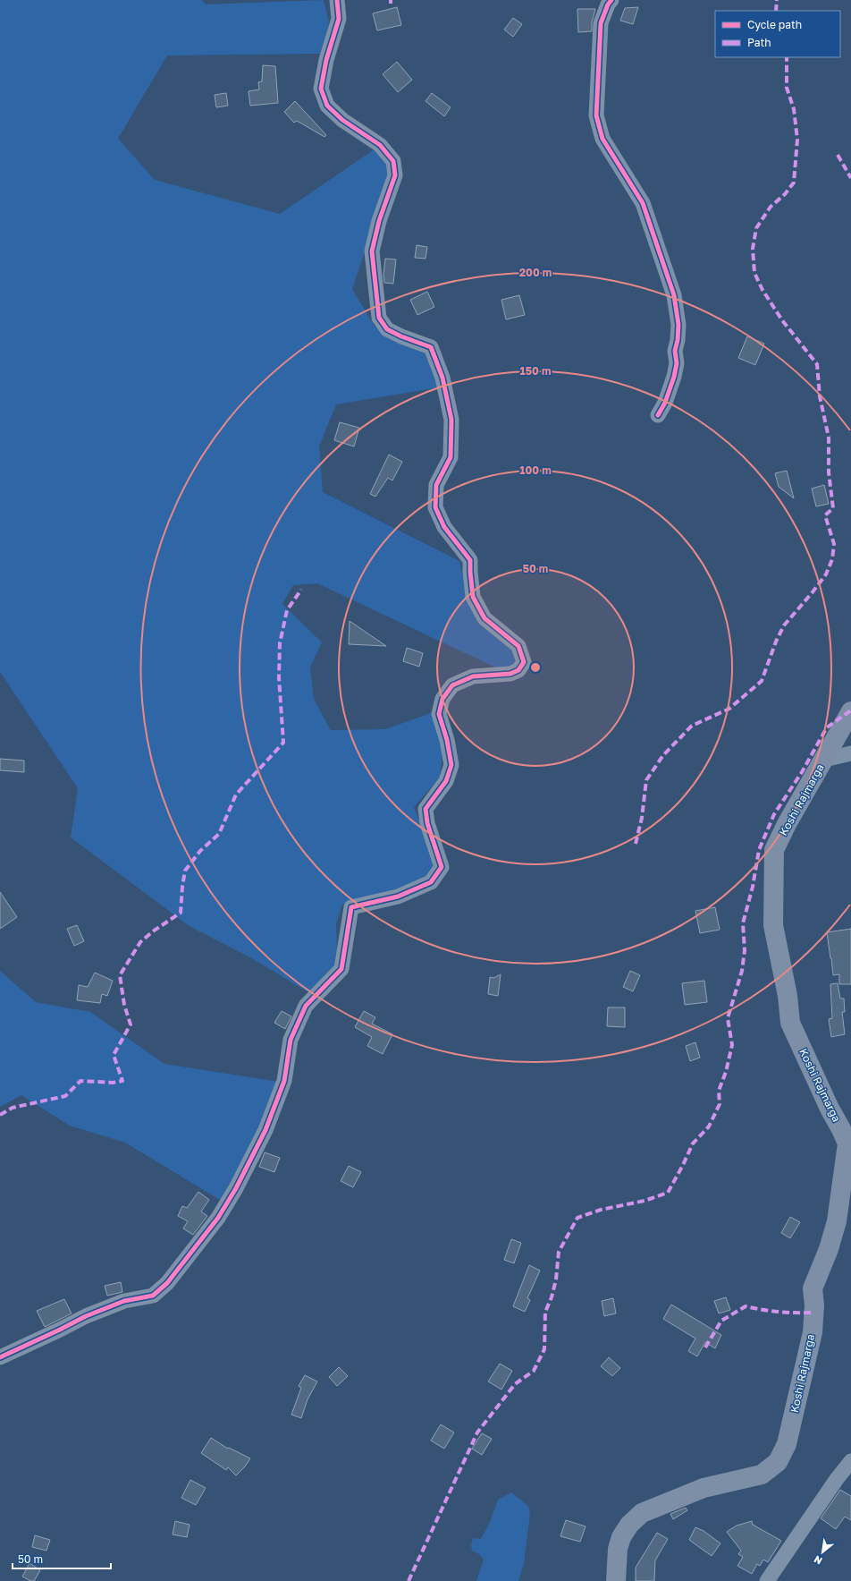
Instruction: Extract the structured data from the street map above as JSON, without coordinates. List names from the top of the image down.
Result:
{
  "streets": {
    "main road": ["Koshi Rajmarga"]
  },
  "legend": ["Cycle path", "Path"],
  "scale_bar": "50 m",
  "north": "bottom left",
  "rings": [
    "200 m",
    "150 m",
    "100 m",
    "50 m"
  ]
}
